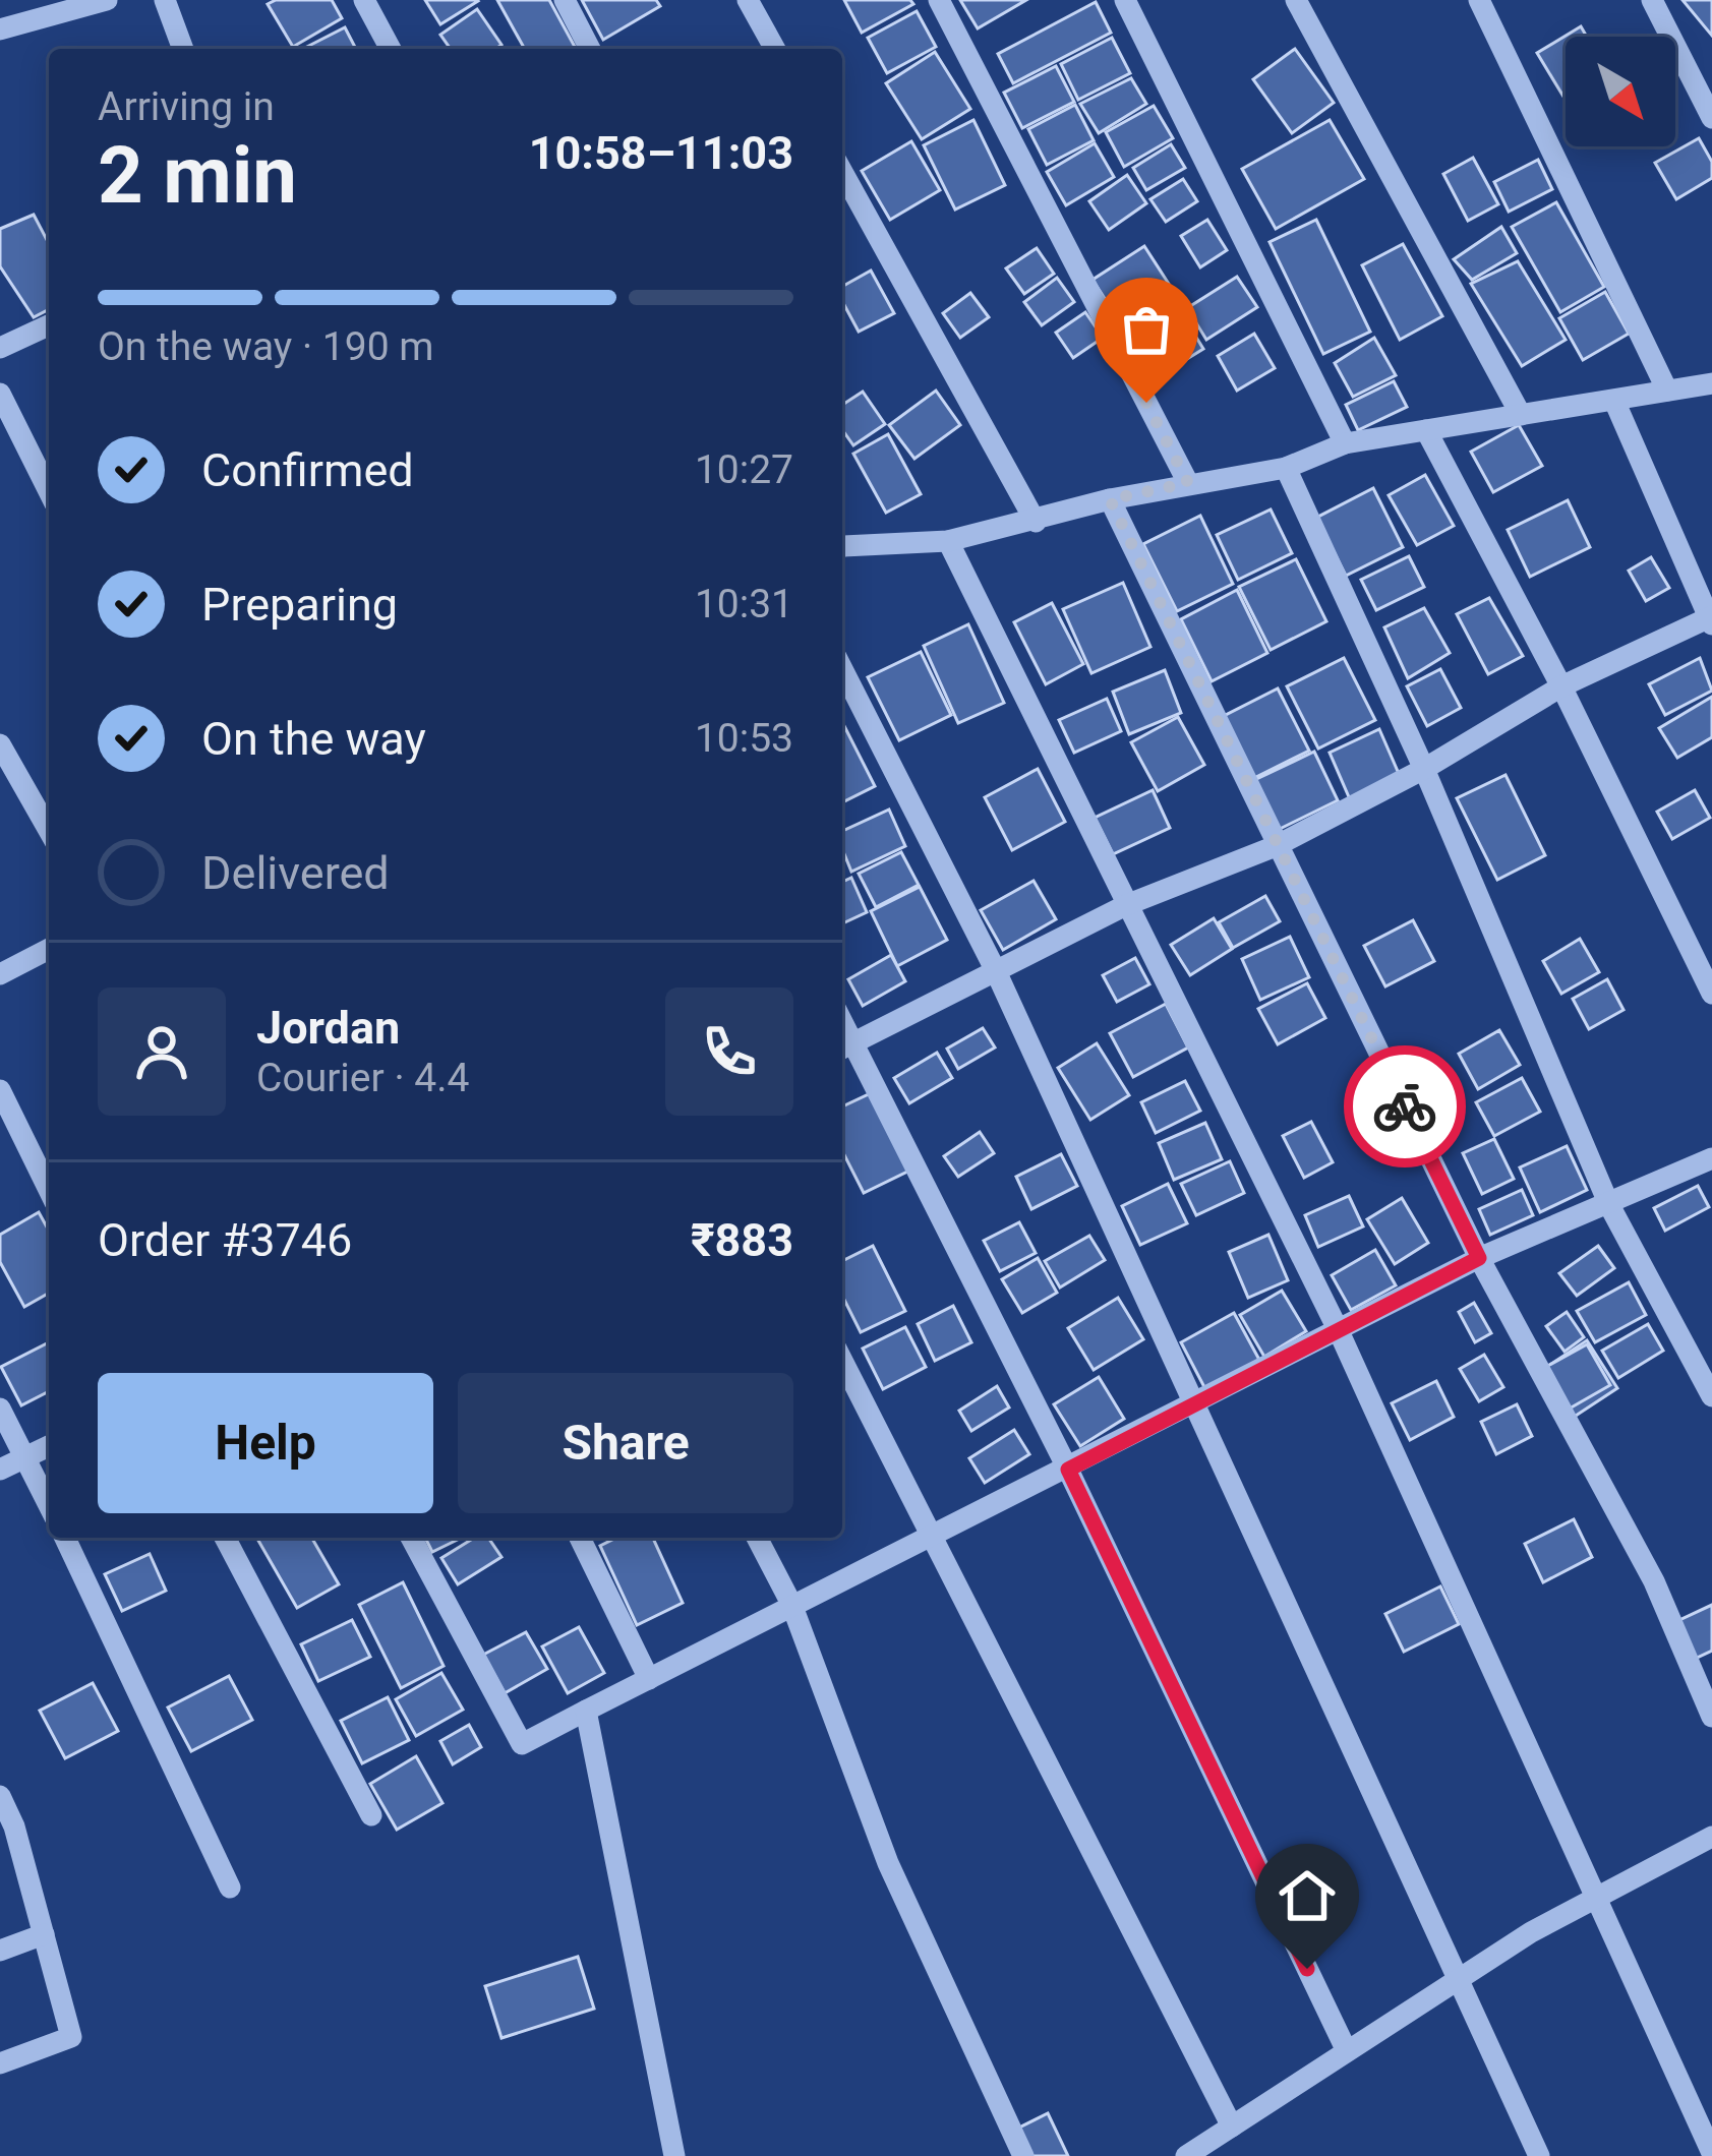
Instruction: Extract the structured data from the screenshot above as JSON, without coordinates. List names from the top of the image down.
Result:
{
  "north": "bottom right",
  "page": {
    "heading": ["2 min", "Arriving in", "10:58–11:03"],
    "panel": [
      "Jordan",
      "Courier · 4.4",
      "Order #3746",
      "₹883"
    ],
    "bar": "On the way · 190 m",
    "list": [
      ["Confirmed", "10:27"],
      ["Preparing", "10:31"],
      ["On the way", "10:53"],
      "Delivered"
    ],
    "buttons": ["Help", "Share"]
  }
}
